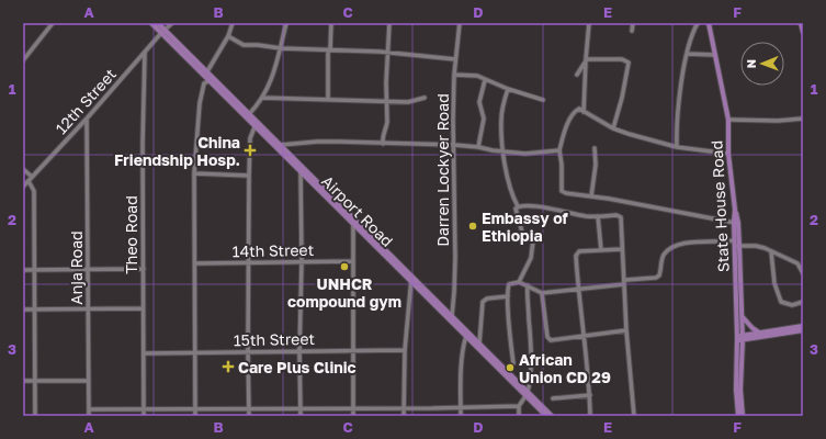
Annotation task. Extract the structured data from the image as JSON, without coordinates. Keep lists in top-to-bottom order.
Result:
{
  "streets": {
    "main road": ["State House Road", "Airport Road"],
    "street": [
      "12th Street",
      "Darren Lockyer Road",
      "Theo Road",
      "14th Street",
      "Anja Road",
      "15th Street"
    ]
  },
  "crossings": [
    ["12th Street", "Airport Road"],
    ["12th Street", "Theo Road"],
    ["12th Street", "Anja Road"],
    ["Darren Lockyer Road", "Airport Road"],
    ["Theo Road", "15th Street"]
  ],
  "places": {
    "health": ["China Friendship Hosp.", "Care Plus Clinic"],
    "other": ["Embassy of Ethiopia", "UNHCR compound gym", "African Union CD 29"]
  },
  "north": "left",
  "grid": {
    "columns": [
      "A",
      "B",
      "C",
      "D",
      "E",
      "F"
    ],
    "rows": ["1", "2", "3"]
  }
}
